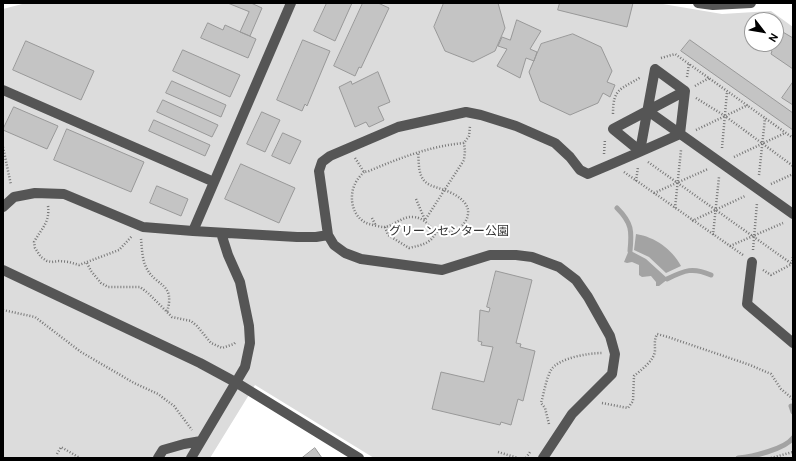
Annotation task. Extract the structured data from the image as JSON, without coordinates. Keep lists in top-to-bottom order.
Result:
{
  "parks": ["グリーンセンター公園"],
  "north": "bottom right"
}
